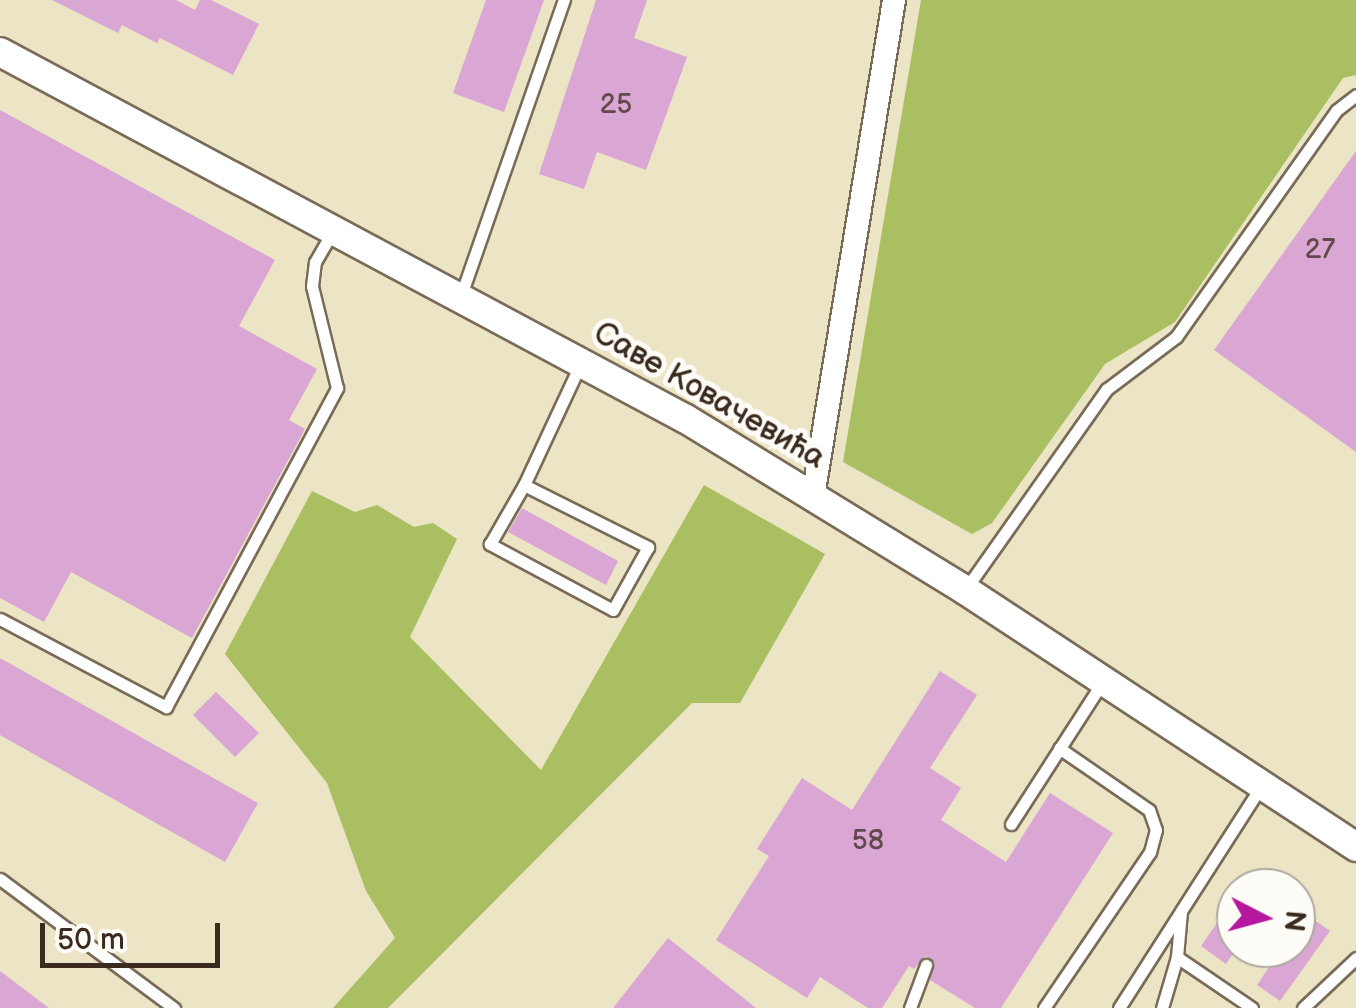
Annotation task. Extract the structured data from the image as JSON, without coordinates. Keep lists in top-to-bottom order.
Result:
{
  "streets": {
    "street": ["Саве Ковачевића"]
  },
  "house_numbers": ["25", "27", "58"],
  "scale_bar": "50 m",
  "north": "right"
}
